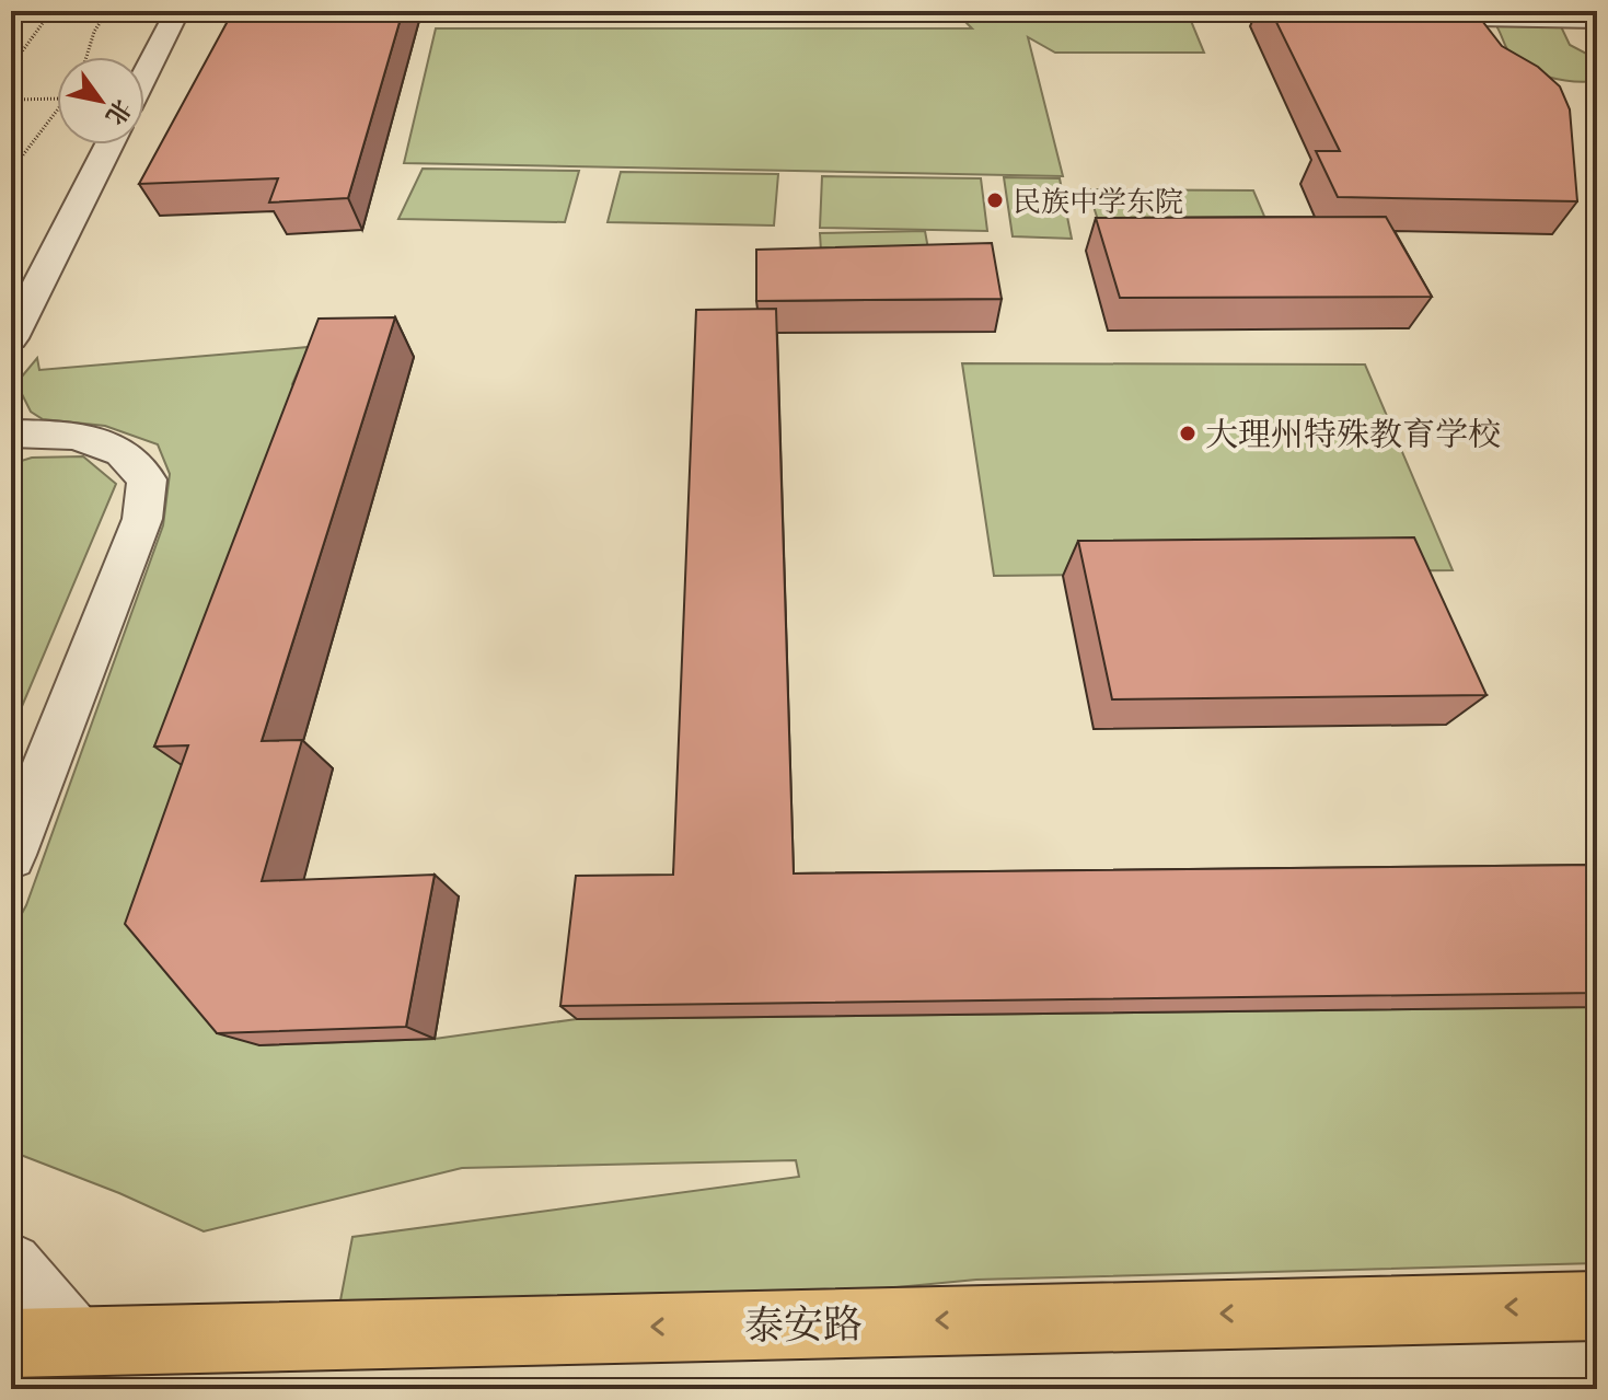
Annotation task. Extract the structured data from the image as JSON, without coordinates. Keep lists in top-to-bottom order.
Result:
{
  "streets": {
    "main road": ["泰安路"]
  },
  "one_way": ["泰安路"],
  "places": ["民族中学东院", "大理州特殊教育学校"],
  "north": "bottom right"
}
